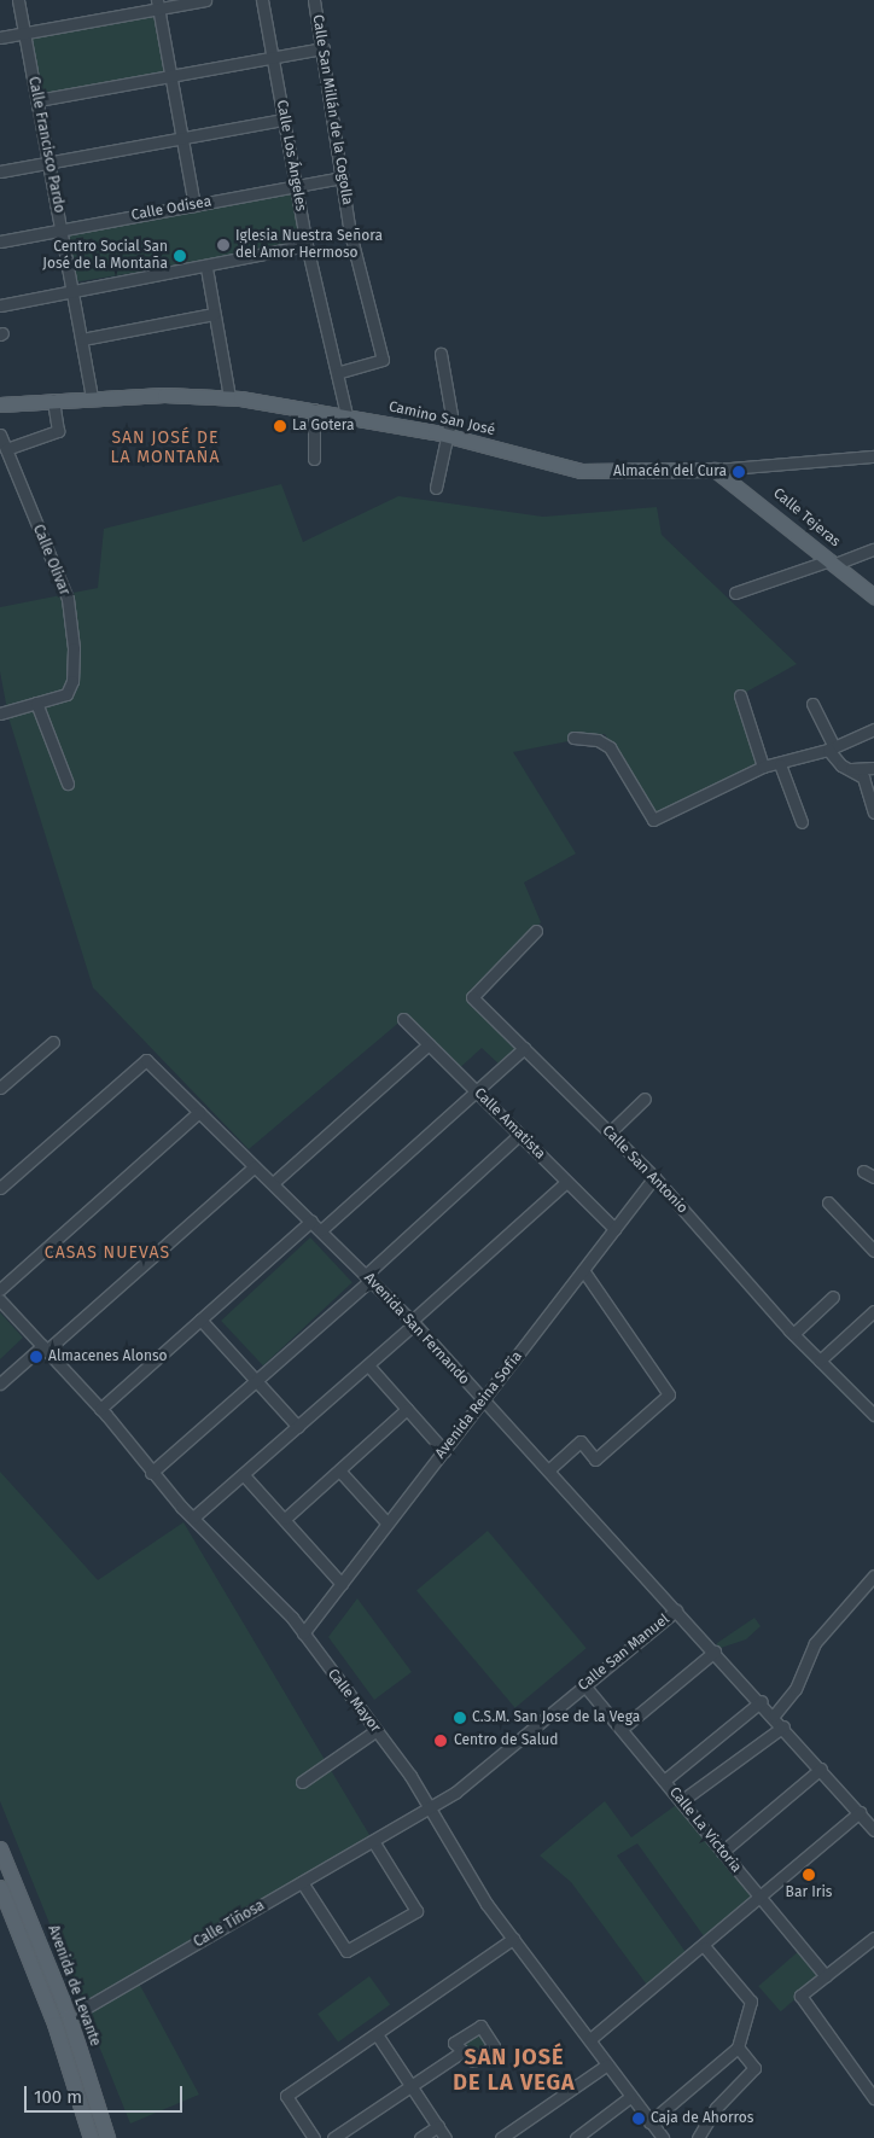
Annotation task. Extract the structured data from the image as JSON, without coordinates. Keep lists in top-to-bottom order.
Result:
{
  "streets": {
    "main road": ["Camino San José", "Calle Tejeras", "Avenida de Levante"],
    "street": [
      "Calle San Millán de la Cogolla",
      "Calle Francisco Pardo",
      "Calle Los Ángeles",
      "Calle Odisea",
      "Calle Olivar",
      "Calle Amatista",
      "Calle San Antonio",
      "Avenida San Fernando",
      "Avenida Reina Sofía",
      "Calle San Manuel",
      "Calle Mayor",
      "Calle La Victoria",
      "Calle Tiñosa"
    ]
  },
  "crossings": [
    ["Calle San Millán de la Cogolla", "Calle Los Ángeles"],
    ["Calle San Millán de la Cogolla", "Calle Odisea"],
    ["Calle Francisco Pardo", "Calle Odisea"],
    ["Calle Francisco Pardo", "Camino San José"],
    ["Calle Los Ángeles", "Calle Odisea"],
    ["Calle Los Ángeles", "Camino San José"],
    ["Camino San José", "Calle Tejeras"],
    ["Calle Amatista", "Avenida Reina Sofía"],
    ["Calle San Antonio", "Avenida Reina Sofía"],
    ["Avenida San Fernando", "Avenida Reina Sofía"],
    ["Avenida San Fernando", "Calle San Manuel"],
    ["Avenida Reina Sofía", "Calle Mayor"],
    ["Calle San Manuel", "Calle Mayor"],
    ["Calle San Manuel", "Calle La Victoria"],
    ["Calle San Manuel", "Calle Tiñosa"]
  ],
  "districts": ["SAN JOSÉ DE LA MONTAÑA", "CASAS NUEVAS", "SAN JOSÉ DE LA VEGA"],
  "places": [
    "Iglesia Nuestra Señora del Amor Hermoso",
    "Centro Social San José de la Montaña",
    "La Gotera",
    "Almacén del Cura",
    "Almacenes Alonso",
    "C.S.M. San Jose de la Vega",
    "Centro de Salud",
    "Bar Iris",
    "Caja de Ahorros"
  ],
  "scale_bar": "100 m"
}
